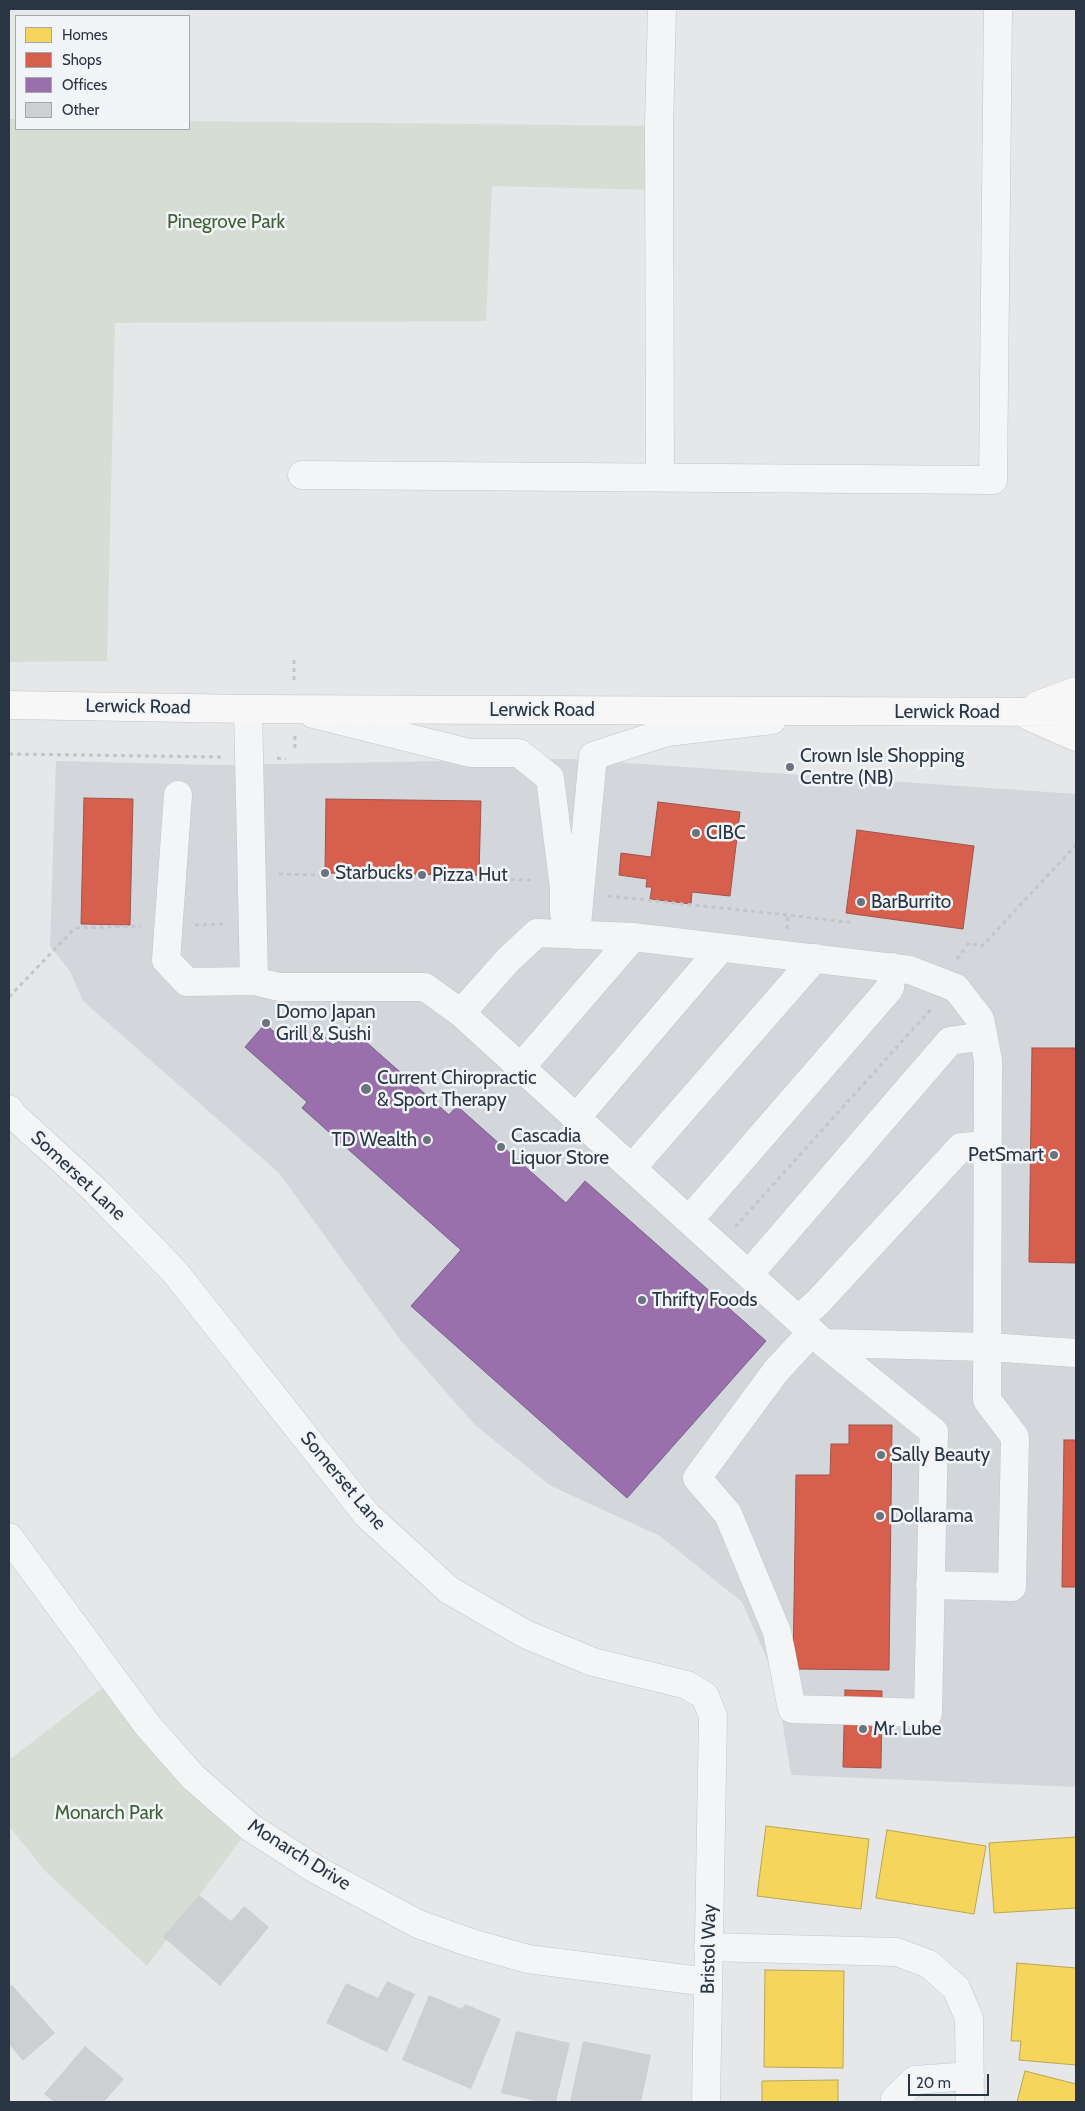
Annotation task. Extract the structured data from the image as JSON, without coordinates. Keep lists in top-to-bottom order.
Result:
{
  "streets": {
    "main road": ["Lerwick Road"],
    "street": ["Somerset Lane", "Monarch Drive", "Bristol Way"]
  },
  "crossings": [
    ["Somerset Lane", "Bristol Way"],
    ["Monarch Drive", "Bristol Way"]
  ],
  "parks": ["Pinegrove Park", "Monarch Park"],
  "places": [
    "Crown Isle Shopping Centre (NB)",
    "CIBC",
    "Starbucks",
    "Pizza Hut",
    "BarBurrito",
    "Domo Japan Grill & Sushi",
    "Current Chiropractic & Sport Therapy",
    "TD Wealth",
    "Cascadia Liquor Store",
    "PetSmart",
    "Thrifty Foods",
    "Sally Beauty",
    "Dollarama",
    "Mr. Lube"
  ],
  "legend": [
    "Homes",
    "Shops",
    "Offices",
    "Other"
  ],
  "scale_bar": "20 m"
}
